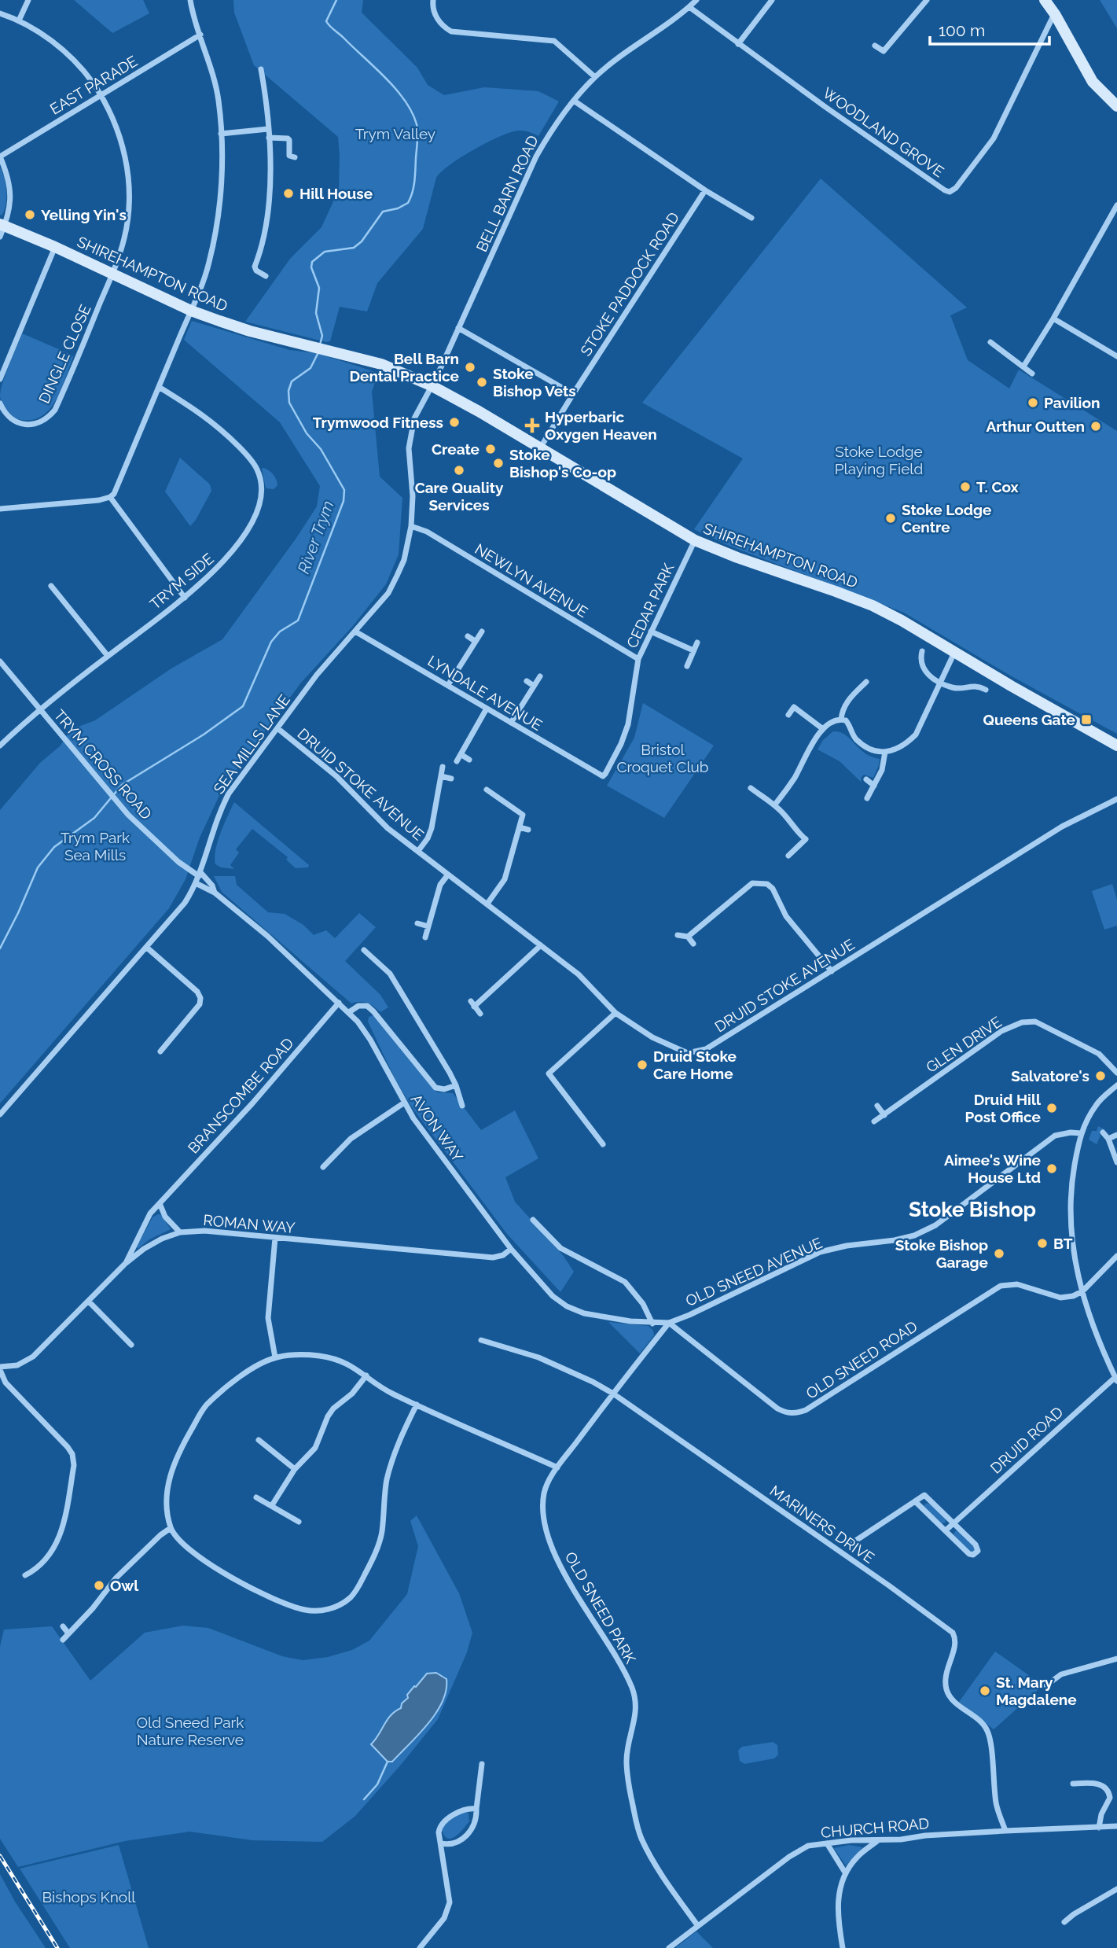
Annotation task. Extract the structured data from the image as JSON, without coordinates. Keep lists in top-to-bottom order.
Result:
{
  "streets": {
    "main road": ["SHIREHAMPTON ROAD"],
    "street": [
      "EAST PARADE",
      "WOODLAND GROVE",
      "BELL BARN ROAD",
      "STOKE PADDOCK ROAD",
      "DINGLE CLOSE",
      "NEWLYN AVENUE",
      "TRYM SIDE",
      "CEDAR PARK",
      "LYNDALE AVENUE",
      "SEA MILLS LANE",
      "TRYM CROSS ROAD",
      "DRUID STOKE AVENUE",
      "GLEN DRIVE",
      "BRANSCOMBE ROAD",
      "AVON WAY",
      "ROMAN WAY",
      "OLD SNEED AVENUE",
      "OLD SNEED ROAD",
      "DRUID ROAD",
      "MARINERS DRIVE",
      "OLD SNEED PARK",
      "CHURCH ROAD"
    ]
  },
  "crossings": [
    ["EAST PARADE", "SHIREHAMPTON ROAD"],
    ["EAST PARADE", "DINGLE CLOSE"],
    ["WOODLAND GROVE", "BELL BARN ROAD"],
    ["BELL BARN ROAD", "SHIREHAMPTON ROAD"],
    ["BELL BARN ROAD", "SEA MILLS LANE"],
    ["SHIREHAMPTON ROAD", "STOKE PADDOCK ROAD"],
    ["SHIREHAMPTON ROAD", "DINGLE CLOSE"],
    ["SHIREHAMPTON ROAD", "CEDAR PARK"],
    ["SHIREHAMPTON ROAD", "SEA MILLS LANE"],
    ["NEWLYN AVENUE", "CEDAR PARK"],
    ["NEWLYN AVENUE", "SEA MILLS LANE"],
    ["TRYM SIDE", "TRYM CROSS ROAD"],
    ["CEDAR PARK", "LYNDALE AVENUE"],
    ["LYNDALE AVENUE", "SEA MILLS LANE"],
    ["SEA MILLS LANE", "TRYM CROSS ROAD"],
    ["SEA MILLS LANE", "DRUID STOKE AVENUE"],
    ["SEA MILLS LANE", "AVON WAY"],
    ["TRYM CROSS ROAD", "AVON WAY"],
    ["BRANSCOMBE ROAD", "AVON WAY"],
    ["BRANSCOMBE ROAD", "ROMAN WAY"],
    ["AVON WAY", "ROMAN WAY"],
    ["AVON WAY", "OLD SNEED AVENUE"],
    ["AVON WAY", "OLD SNEED ROAD"],
    ["AVON WAY", "OLD SNEED PARK"],
    ["OLD SNEED AVENUE", "OLD SNEED ROAD"],
    ["OLD SNEED AVENUE", "OLD SNEED PARK"],
    ["OLD SNEED ROAD", "OLD SNEED PARK"],
    ["MARINERS DRIVE", "OLD SNEED PARK"],
    ["MARINERS DRIVE", "CHURCH ROAD"],
    ["OLD SNEED PARK", "CHURCH ROAD"]
  ],
  "districts": ["Stoke Bishop"],
  "water": ["River Trym"],
  "parks": [
    "Trym Valley",
    "Stoke Lodge Playing Field",
    "Bristol Croquet Club",
    "Trym Park Sea Mills",
    "Old Sneed Park Nature Reserve",
    "Bishops Knoll"
  ],
  "places": {
    "other": [
      "Hill House",
      "Yelling Yin's",
      "Bell Barn Dental Practice",
      "Stoke Bishop Vets",
      "Pavilion",
      "Trymwood Fitness",
      "Arthur Outten",
      "Create",
      "Stoke Bishop's Co-op",
      "Care Quality Services",
      "T. Cox",
      "Stoke Lodge Centre",
      "Druid Stoke Care Home",
      "Salvatore's",
      "Druid Hill Post Office",
      "Aimee's Wine House Ltd",
      "BT",
      "Stoke Bishop Garage",
      "Owl",
      "St. Mary Magdalene"
    ],
    "health": ["Hyperbaric Oxygen Heaven"],
    "transit": ["Queens Gate"]
  },
  "scale_bar": "100 m"
}
